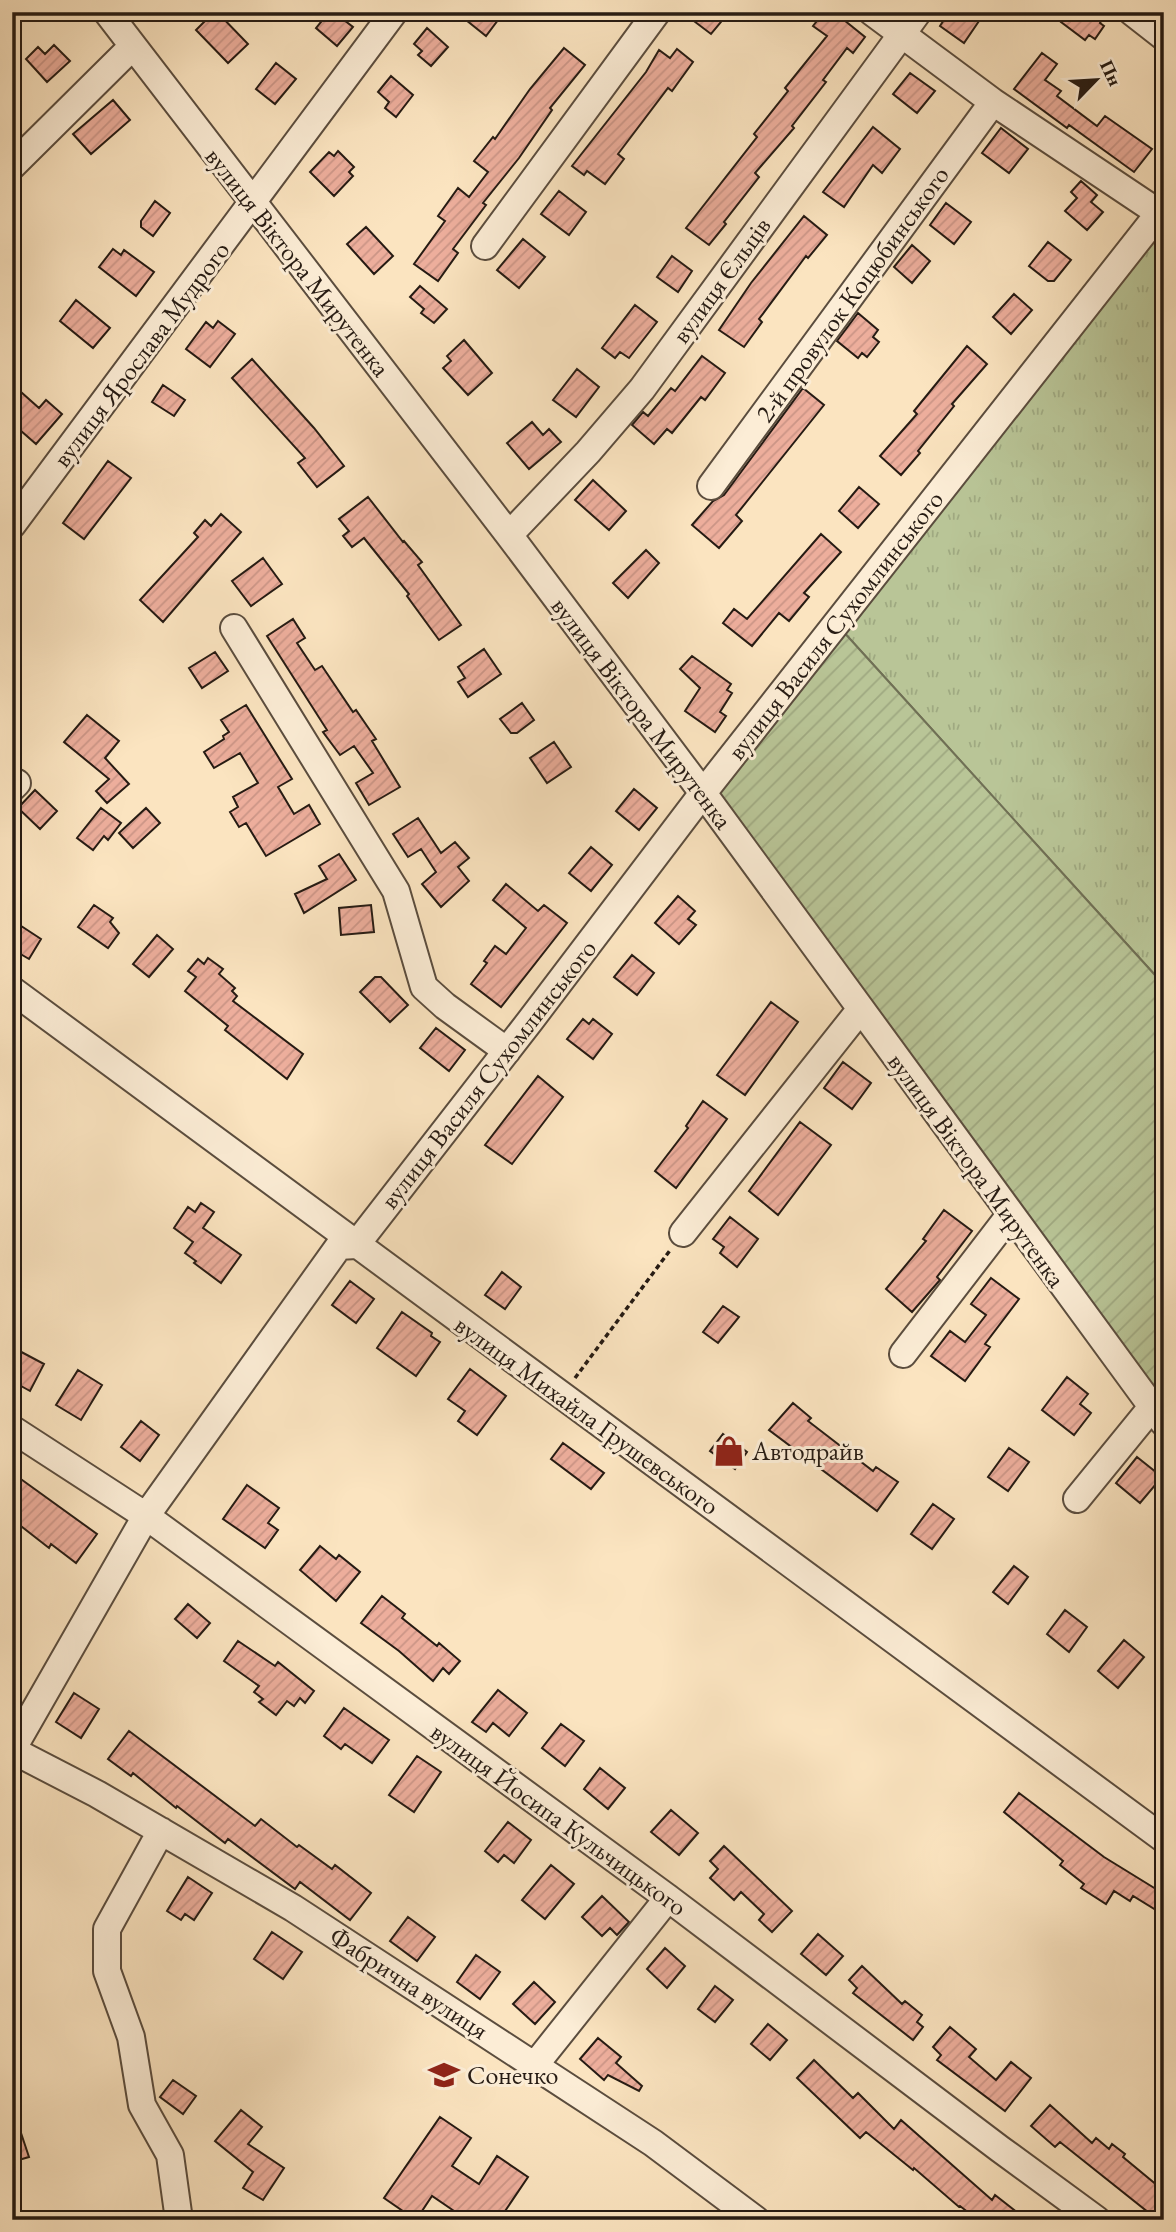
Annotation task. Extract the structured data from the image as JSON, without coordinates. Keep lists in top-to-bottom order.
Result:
{
  "streets": {
    "street": [
      "вулиця Віктора Мирутенка",
      "вулиця Єльців",
      "2-й провулок Коцюбинського",
      "вулиця Ярослава Мудрого",
      "вулиця Василя Сухомлинського",
      "вулиця Михайла Грушевського",
      "вулиця Йосипа Кульчицького",
      "Фабрична вулиця"
    ]
  },
  "crossings": [
    ["вулиця Віктора Мирутенка", "вулиця Єльців"],
    ["вулиця Віктора Мирутенка", "вулиця Ярослава Мудрого"],
    ["вулиця Віктора Мирутенка", "вулиця Василя Сухомлинського"],
    ["вулиця Василя Сухомлинського", "вулиця Михайла Грушевського"]
  ],
  "places": {
    "shop": ["Автодрайв"],
    "school or university": ["Сонечко"]
  },
  "north": "top right"
}
